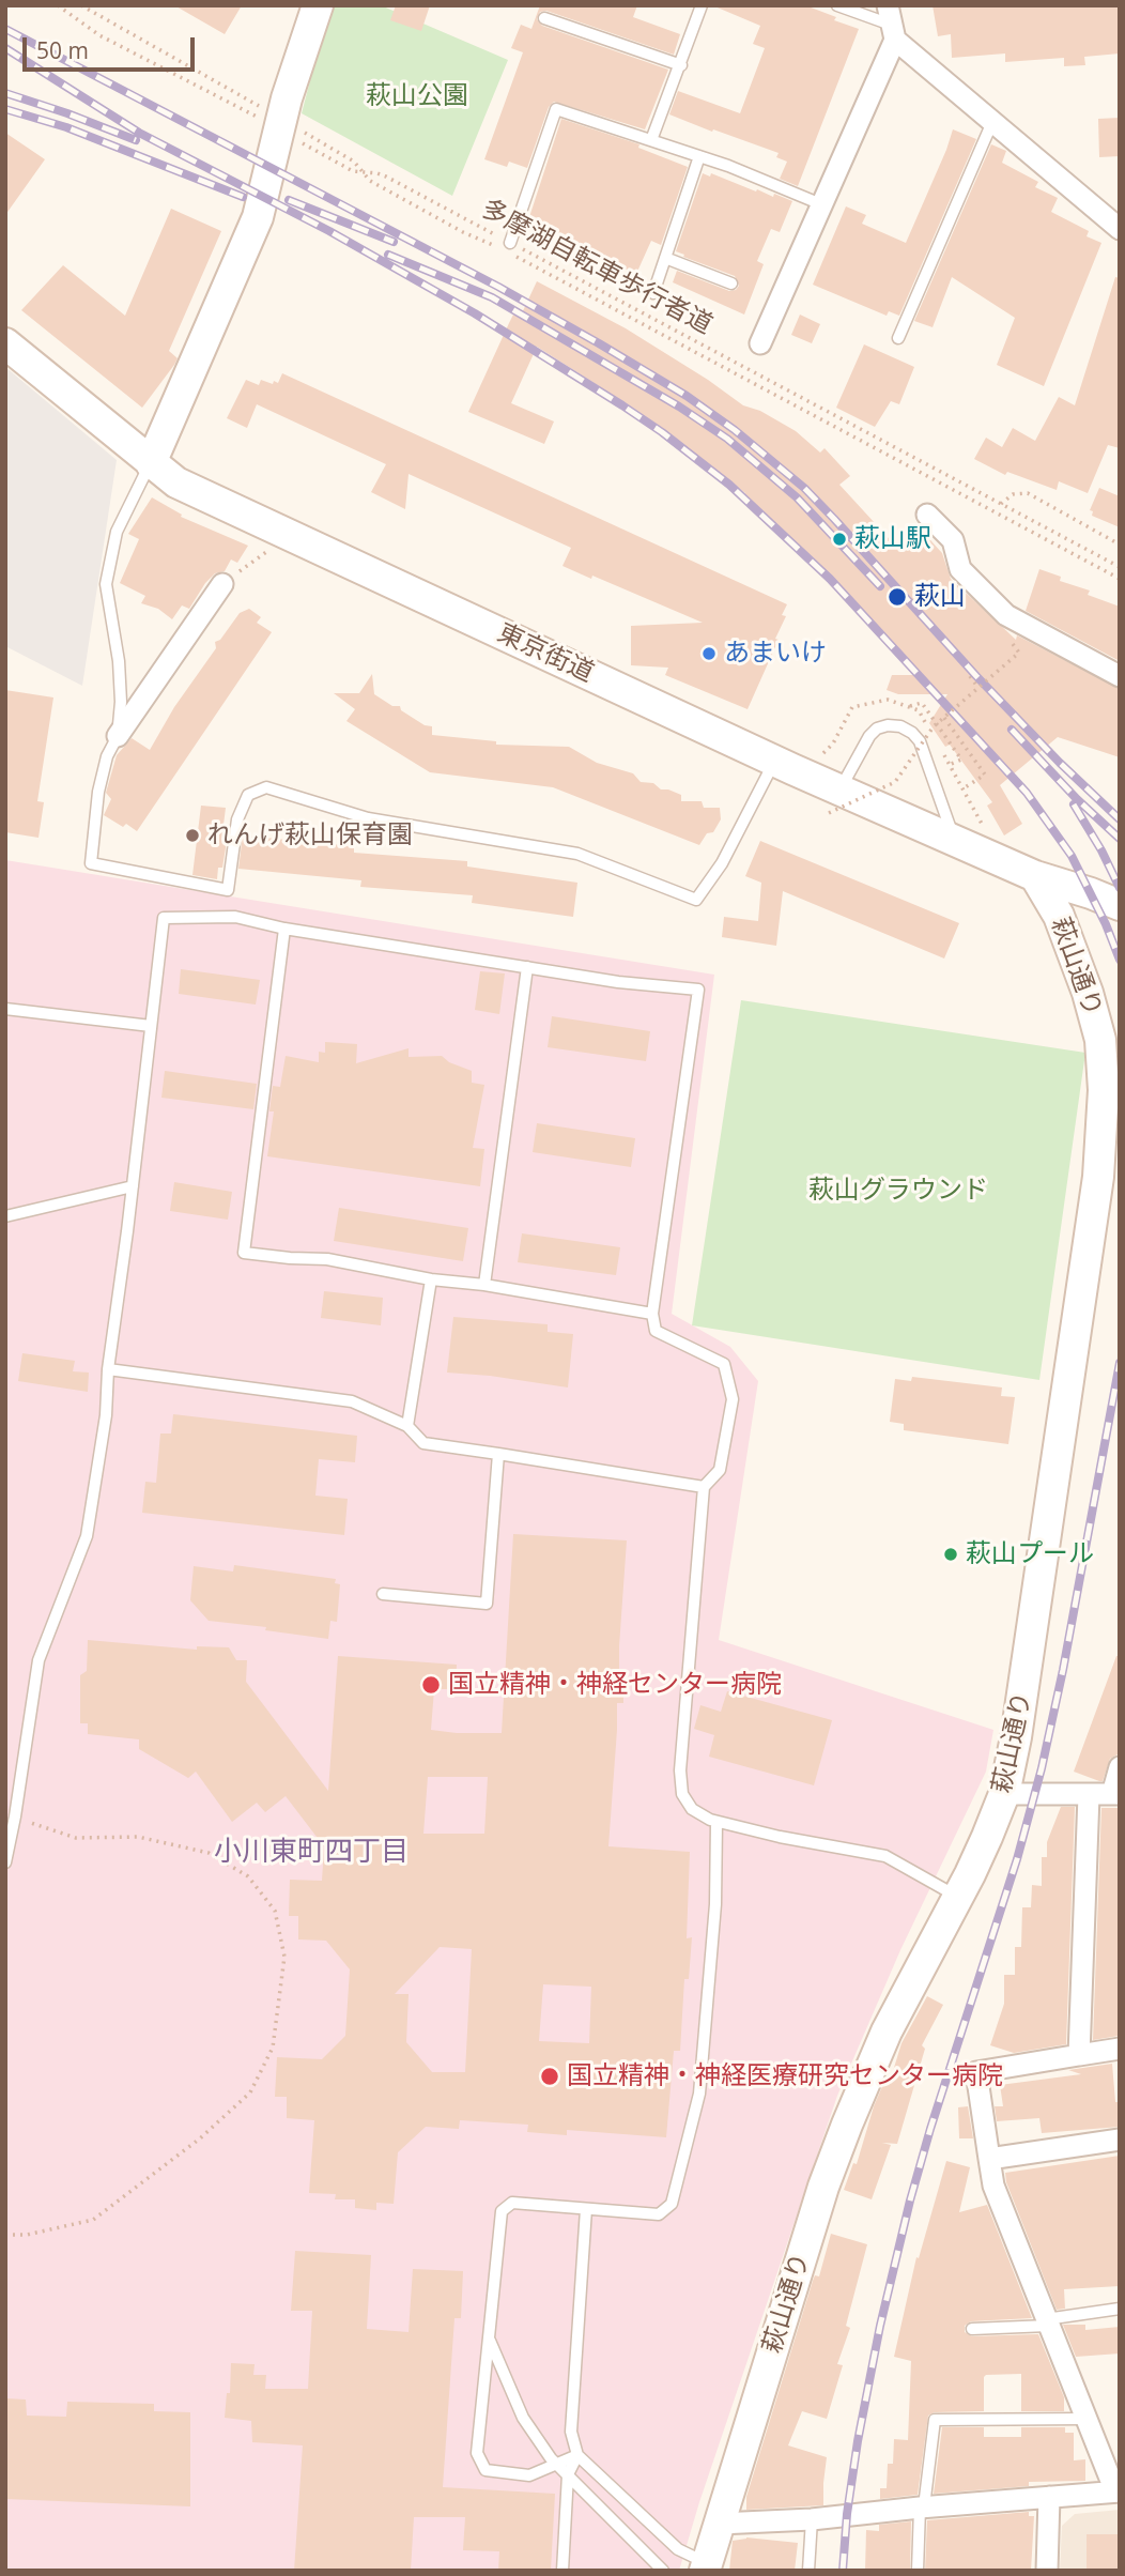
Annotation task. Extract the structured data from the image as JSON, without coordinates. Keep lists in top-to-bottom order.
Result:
{
  "streets": {
    "street": ["東京街道", "萩山通り"],
    "path": ["多摩湖自転車歩行者道"]
  },
  "crossings": [
    ["東京街道", "萩山通り"]
  ],
  "districts": ["小川東町四丁目"],
  "parks": ["萩山公園", "萩山グラウンド"],
  "places": [
    "萩山駅",
    "萩山",
    "あまいけ",
    "れんげ萩山保育園",
    "萩山プール",
    "国立精神・神経センター病院",
    "国立精神・神経医療研究センター病院"
  ],
  "scale_bar": "50 m"
}
